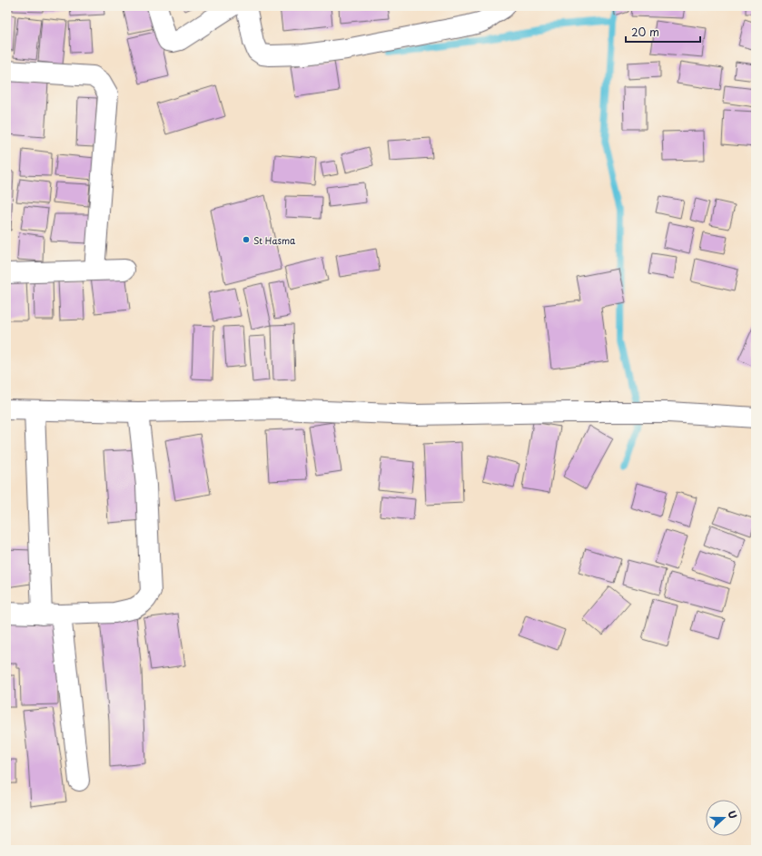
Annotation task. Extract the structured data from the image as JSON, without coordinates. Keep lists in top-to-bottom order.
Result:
{
  "places": ["St Hasma"],
  "scale_bar": "20 m",
  "north": "right"
}
